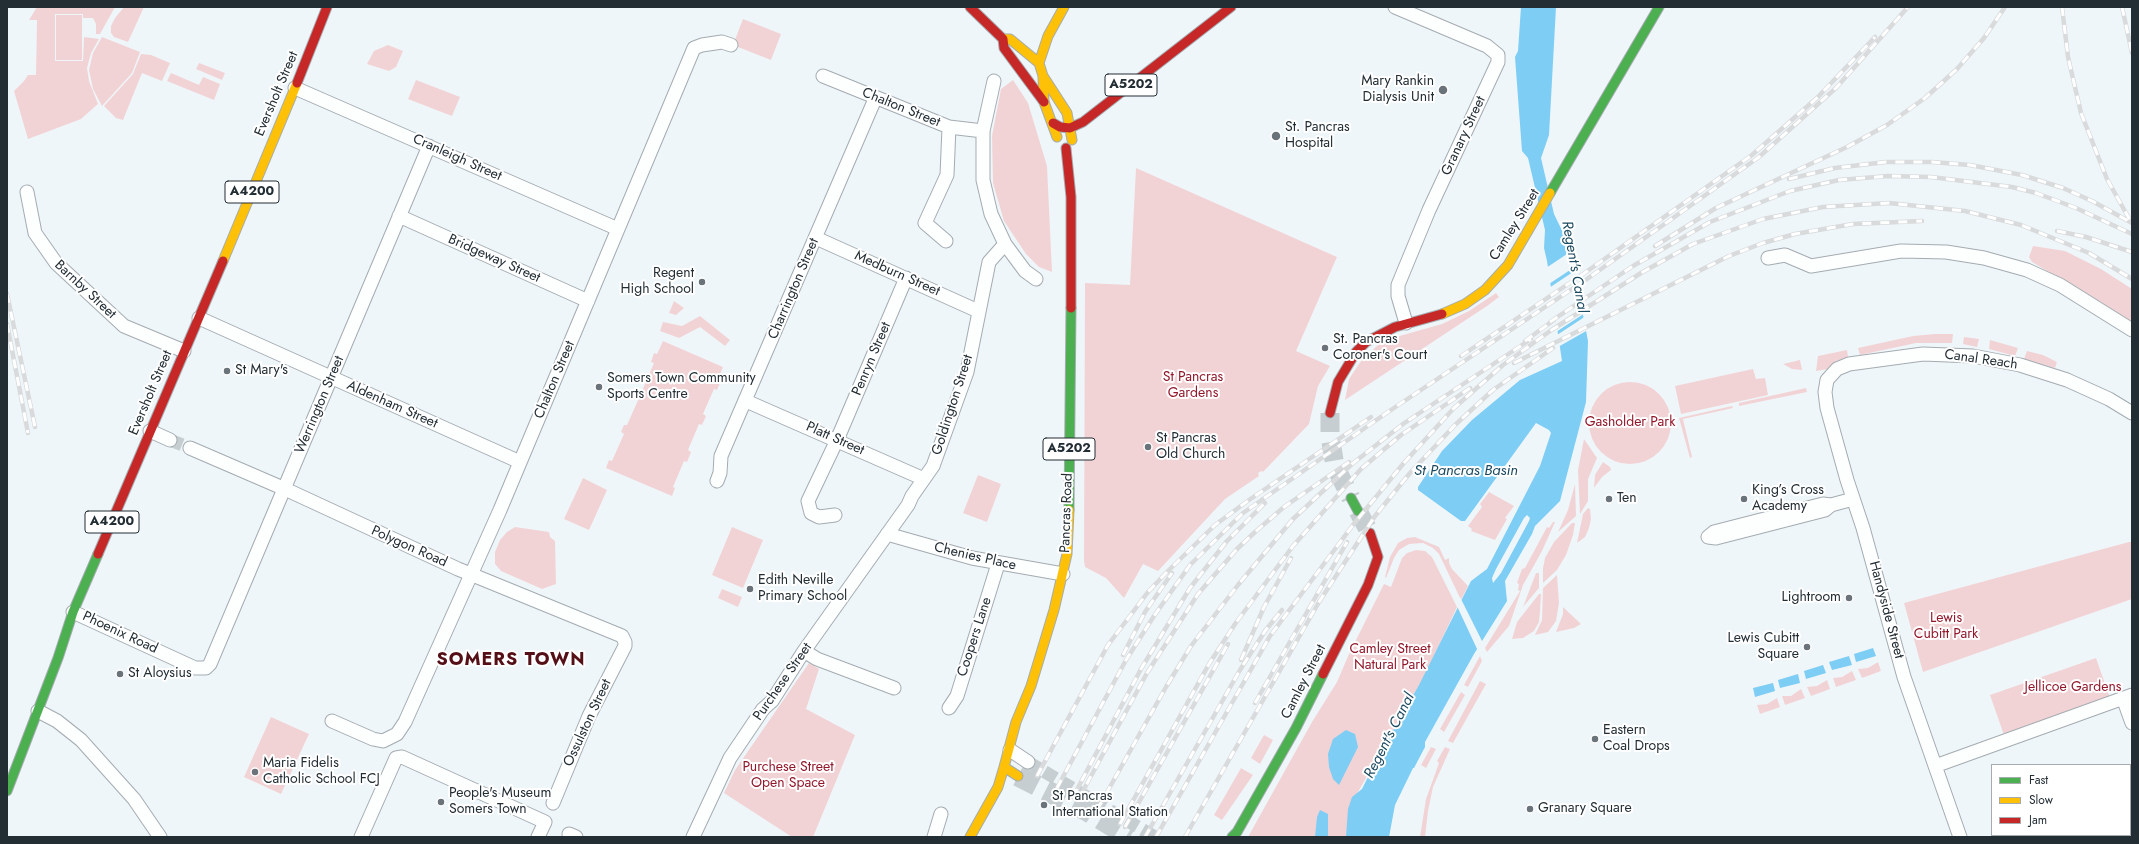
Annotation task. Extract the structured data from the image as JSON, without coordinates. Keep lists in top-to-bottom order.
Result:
{
  "streets": {
    "main road": [
      "A5202",
      "Eversholt Street",
      "A4200",
      "Camley Street",
      "Pancras Road"
    ],
    "street": [
      "Chalton Street",
      "Granary Street",
      "Cranleigh Street",
      "Bridgeway Street",
      "Medburn Street",
      "Charrington Street",
      "Barnby Street",
      "Penryn Street",
      "Canal Reach",
      "Werrington Street",
      "Aldenham Street",
      "Goldington Street",
      "Platt Street",
      "Polygon Road",
      "Chenies Place",
      "Handyside Street",
      "Phoenix Road",
      "Coopers Lane",
      "Purchese Street",
      "Ossulston Street"
    ]
  },
  "crossings": [
    ["A5202", "Pancras Road"],
    ["Eversholt Street", "Cranleigh Street"],
    ["Eversholt Street", "Barnby Street"],
    ["Eversholt Street", "Aldenham Street"],
    ["Eversholt Street", "Phoenix Road"],
    ["Chalton Street", "Cranleigh Street"],
    ["Chalton Street", "Bridgeway Street"],
    ["Chalton Street", "Charrington Street"],
    ["Chalton Street", "Aldenham Street"],
    ["Chalton Street", "Polygon Road"],
    ["Granary Street", "Camley Street"],
    ["Cranleigh Street", "Werrington Street"],
    ["Bridgeway Street", "Werrington Street"],
    ["Medburn Street", "Charrington Street"],
    ["Medburn Street", "Penryn Street"],
    ["Medburn Street", "Goldington Street"],
    ["Charrington Street", "Platt Street"],
    ["Penryn Street", "Platt Street"],
    ["Canal Reach", "Handyside Street"],
    ["Werrington Street", "Aldenham Street"],
    ["Werrington Street", "Polygon Road"],
    ["Werrington Street", "Phoenix Road"],
    ["Goldington Street", "Platt Street"],
    ["Goldington Street", "Chenies Place"],
    ["Goldington Street", "Purchese Street"],
    ["Pancras Road", "Chenies Place"],
    ["Polygon Road", "Ossulston Street"],
    ["Chenies Place", "Coopers Lane"],
    ["Chenies Place", "Purchese Street"]
  ],
  "districts": ["SOMERS TOWN"],
  "water": ["Regent's Canal", "St Pancras Basin"],
  "parks": [
    "St Pancras Gardens",
    "Gasholder Park",
    "Lewis Cubitt Park",
    "Camley Street Natural Park",
    "Jellicoe Gardens",
    "Purchese Street Open Space"
  ],
  "places": [
    "Mary Rankin Dialysis Unit",
    "St. Pancras Hospital",
    "Regent High School",
    "St. Pancras Coroner's Court",
    "St Mary's",
    "Somers Town Community Sports Centre",
    "St Pancras Old Church",
    "Ten",
    "King’s Cross Academy",
    "Edith Neville Primary School",
    "Lightroom",
    "Lewis Cubitt Square",
    "St Aloysius",
    "Eastern Coal Drops",
    "Maria Fidelis Catholic School FCJ",
    "People's Museum Somers Town",
    "St Pancras International Station",
    "Granary Square"
  ],
  "legend": ["Fast", "Slow", "Jam"]
}
